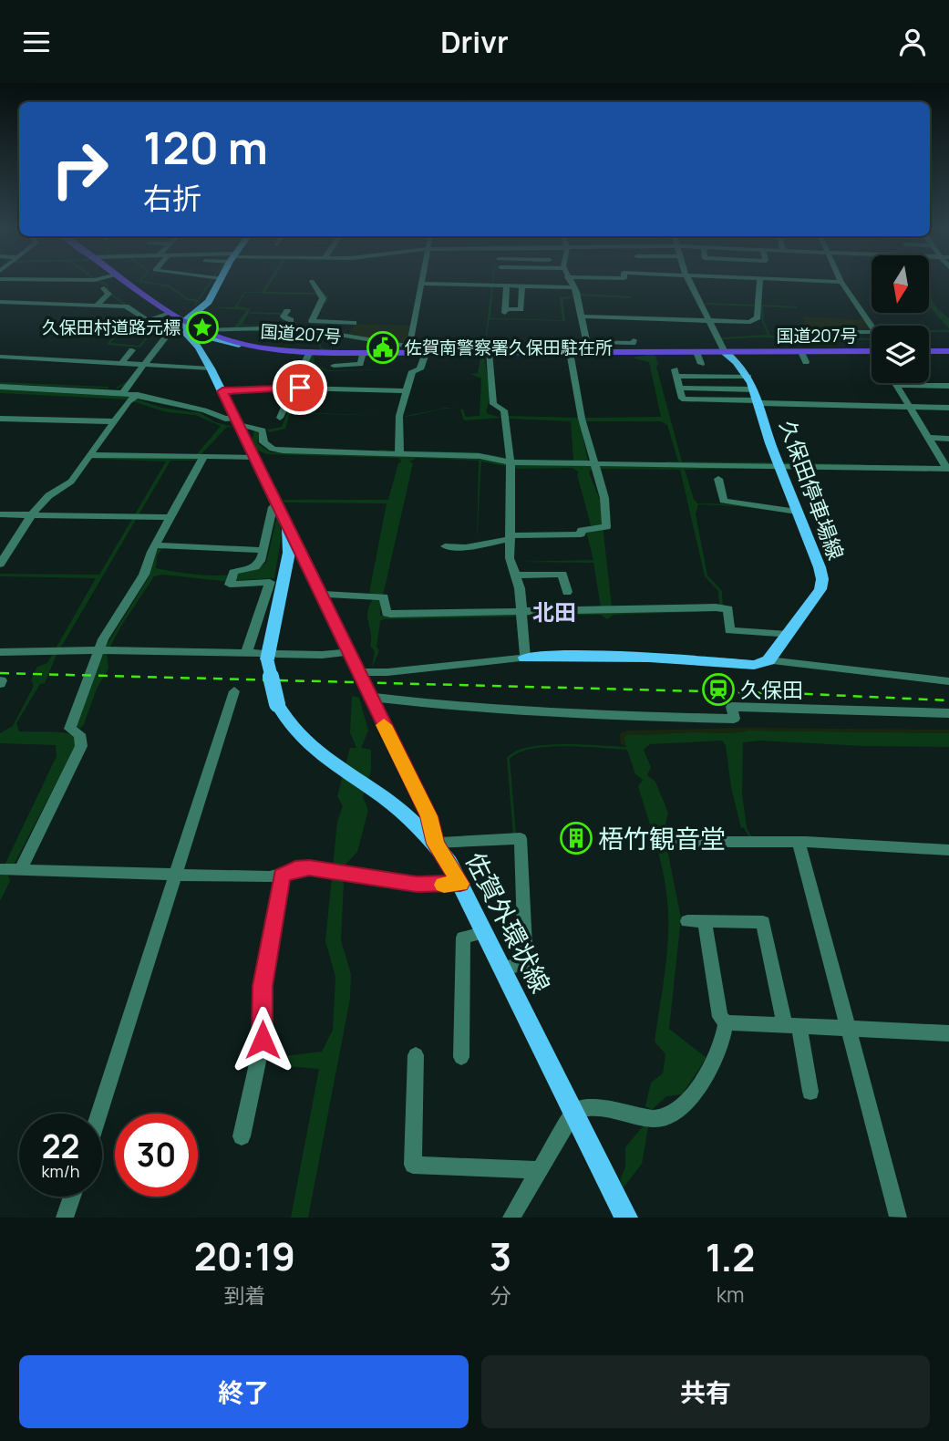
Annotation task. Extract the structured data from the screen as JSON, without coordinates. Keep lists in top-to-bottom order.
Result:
{
  "streets": {
    "highway": ["国道207号"],
    "main road": ["久保田停車場線", "佐賀外環状線"]
  },
  "districts": ["北田"],
  "places": {
    "place": ["久保田村道路元標"],
    "public building": ["佐賀南警察署久保田駐在所"],
    "station": ["久保田"],
    "building": ["梧竹観音堂"]
  },
  "north": "bottom",
  "page": {
    "header": "Drivr",
    "turn": ["120 m", "右折"],
    "speed": "22 km/h",
    "limit": "30",
    "eta": [
      "20:19",
      "到着",
      "3",
      "分",
      "1.2",
      "km"
    ],
    "buttons": ["終了", "共有"]
  }
}
